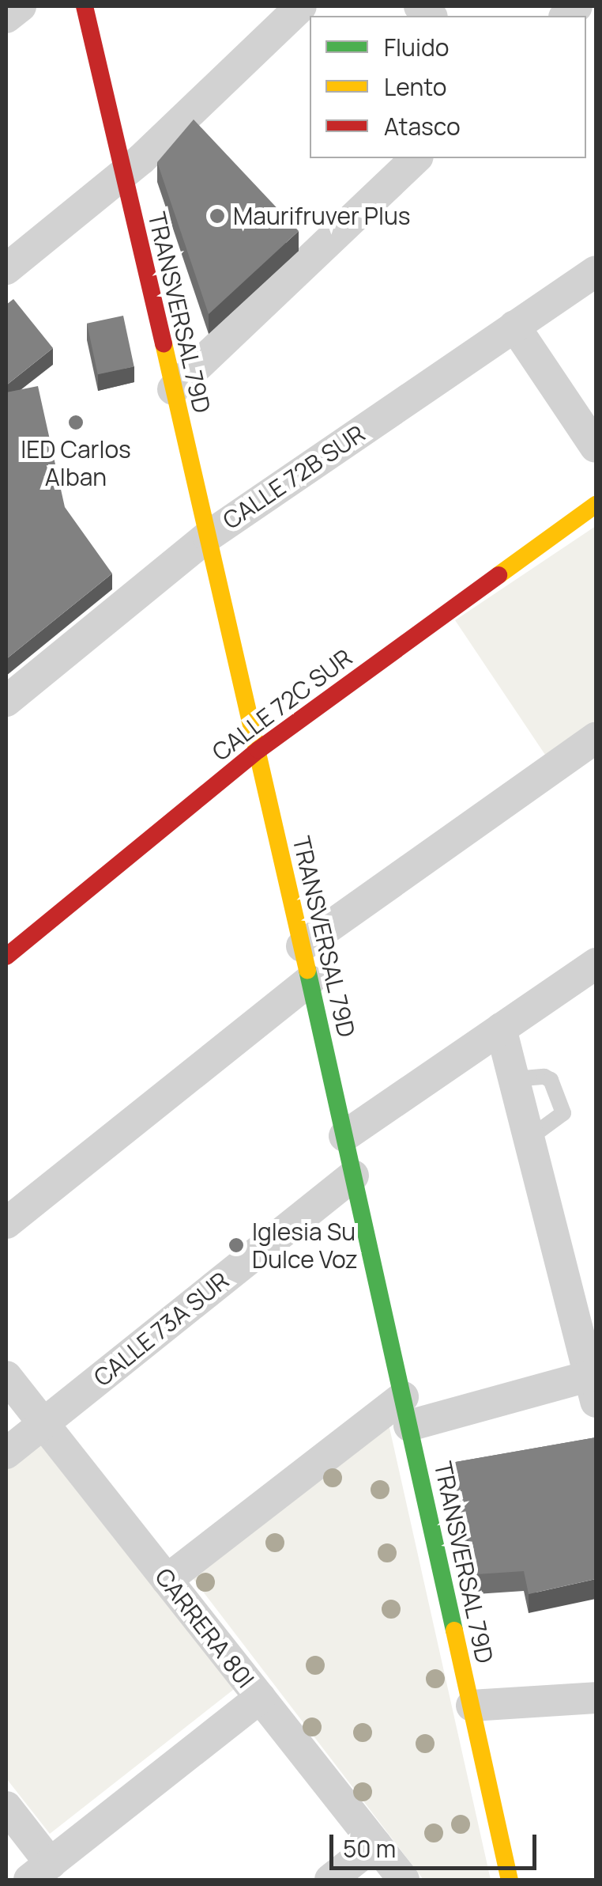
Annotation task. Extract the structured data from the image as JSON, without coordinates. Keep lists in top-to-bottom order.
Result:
{
  "streets": {
    "main road": ["TRANSVERSAL 79D", "CALLE 72C SUR"],
    "street": ["CALLE 72B SUR", "CALLE 73A SUR", "CARRERA 80I"]
  },
  "crossings": [
    ["TRANSVERSAL 79D", "CALLE 72B SUR"],
    ["TRANSVERSAL 79D", "CALLE 72C SUR"],
    ["TRANSVERSAL 79D", "CALLE 73A SUR"],
    ["CALLE 73A SUR", "CARRERA 80I"]
  ],
  "places": ["Maurifruver Plus", "IED Carlos Alban", "Iglesia Su Dulce Voz"],
  "legend": ["Fluido", "Lento", "Atasco"],
  "scale_bar": "50 m"
}
